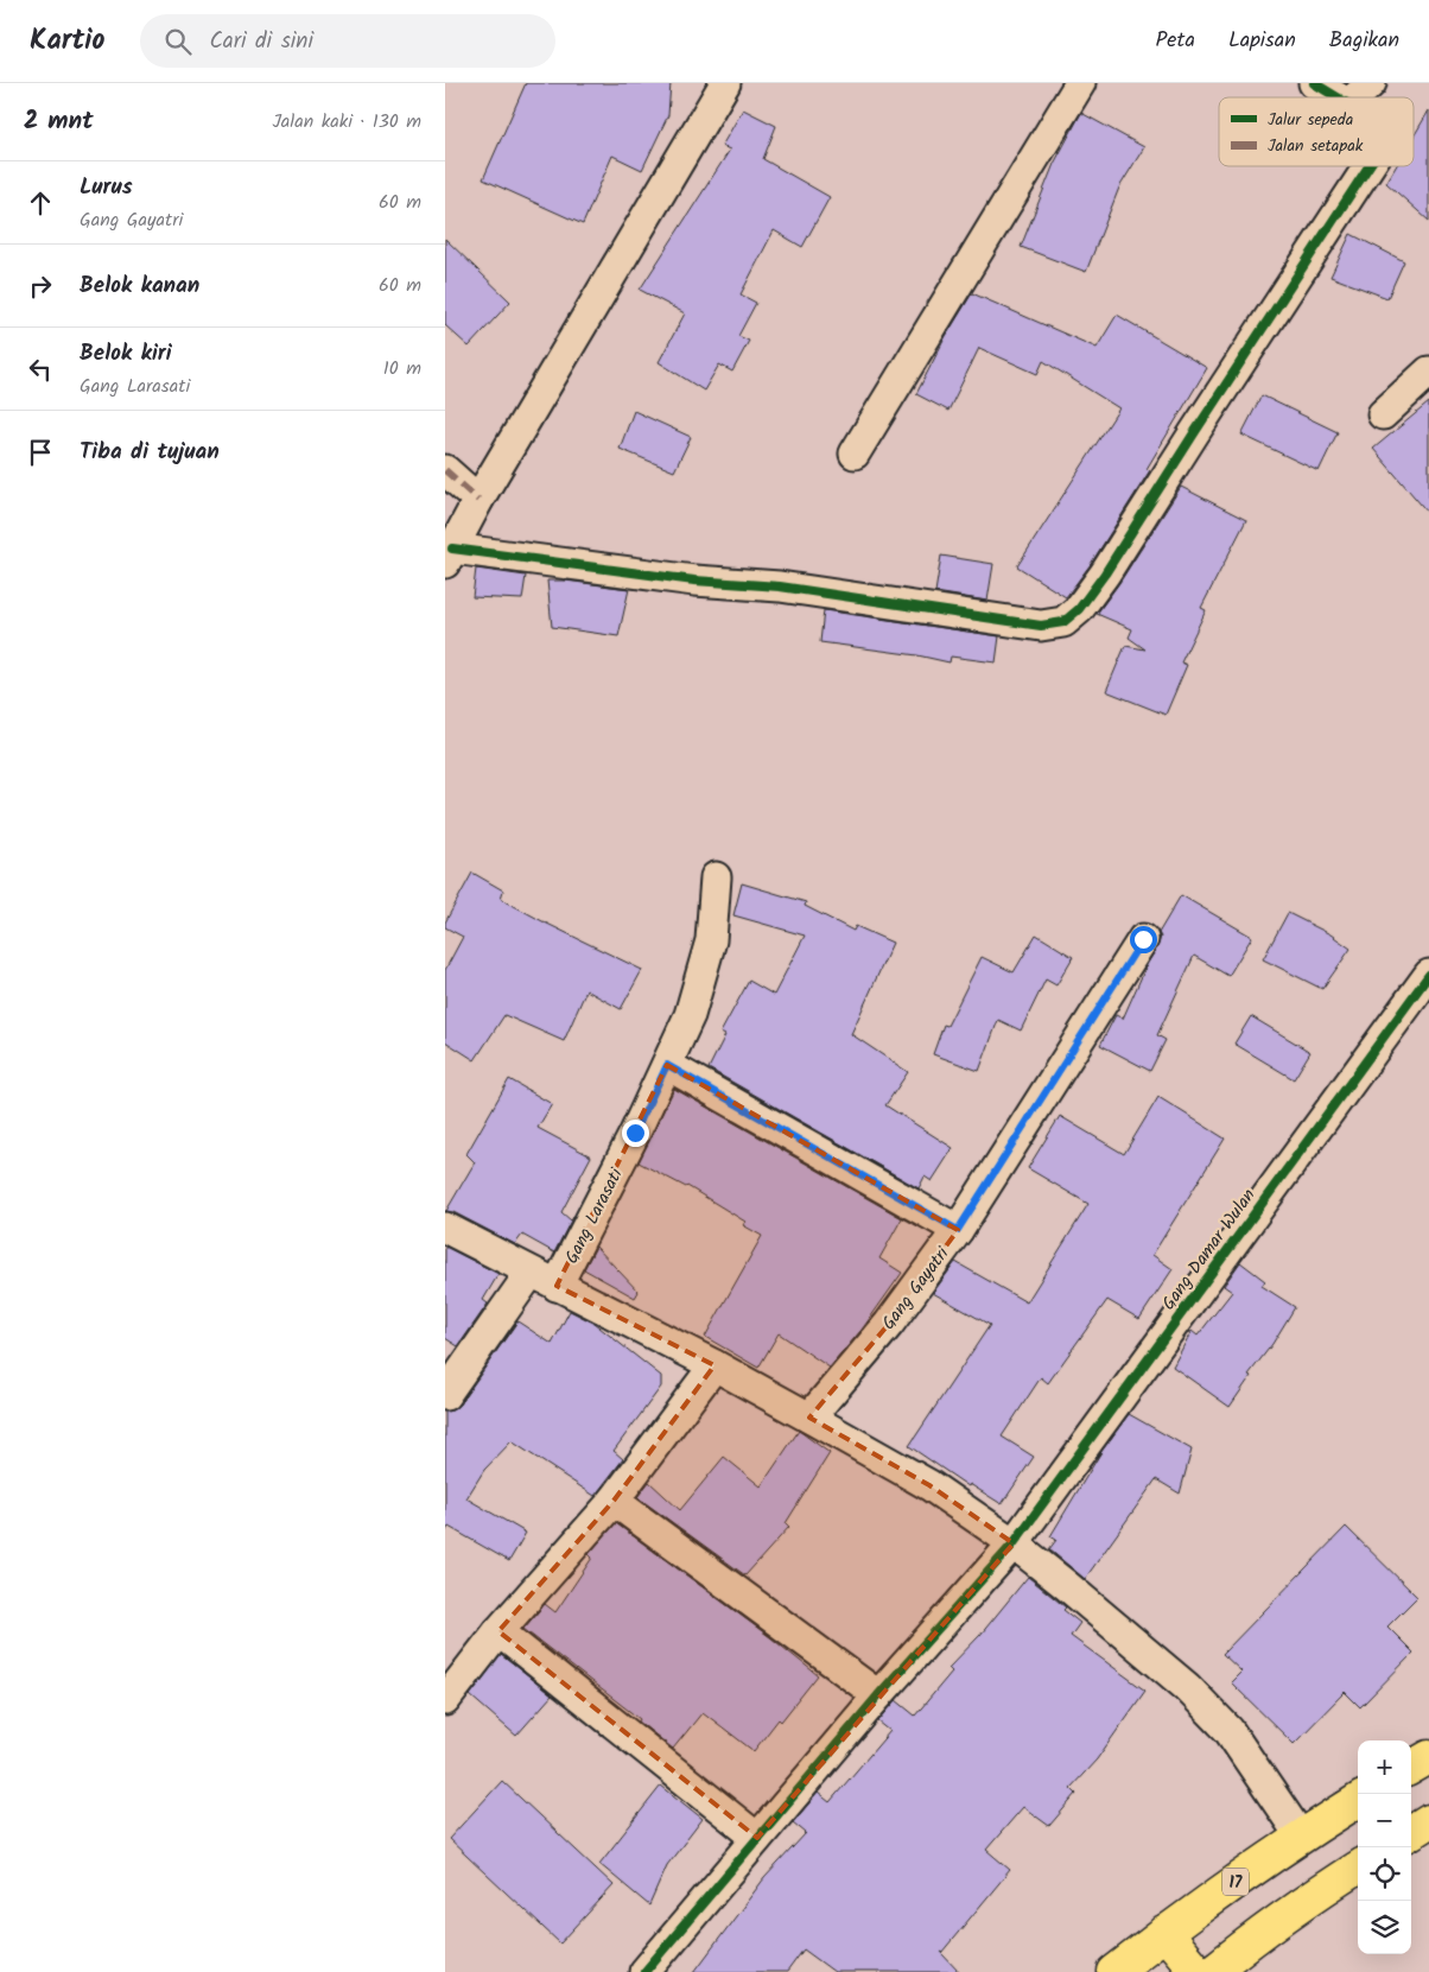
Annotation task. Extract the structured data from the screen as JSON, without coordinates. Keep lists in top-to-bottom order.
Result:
{
  "streets": {
    "highway": ["17"],
    "street": ["Gang Larasati", "Gang Damar Wulan", "Gang Gayatri"]
  },
  "legend": ["Jalur sepeda", "Jalan setapak"],
  "page": {
    "header": "Kartio",
    "search": "Cari di sini",
    "nav": ["Peta", "Lapisan", "Bagikan"],
    "heading": ["2 mnt", "Jalan kaki · 130 m"],
    "list": [
      ["Lurus", "Gang Gayatri", "60 m"],
      ["Belok kanan", "60 m"],
      ["Belok kiri", "Gang Larasati", "10 m"],
      "Tiba di tujuan"
    ],
    "map_buttons": ["+", "−"]
  }
}
